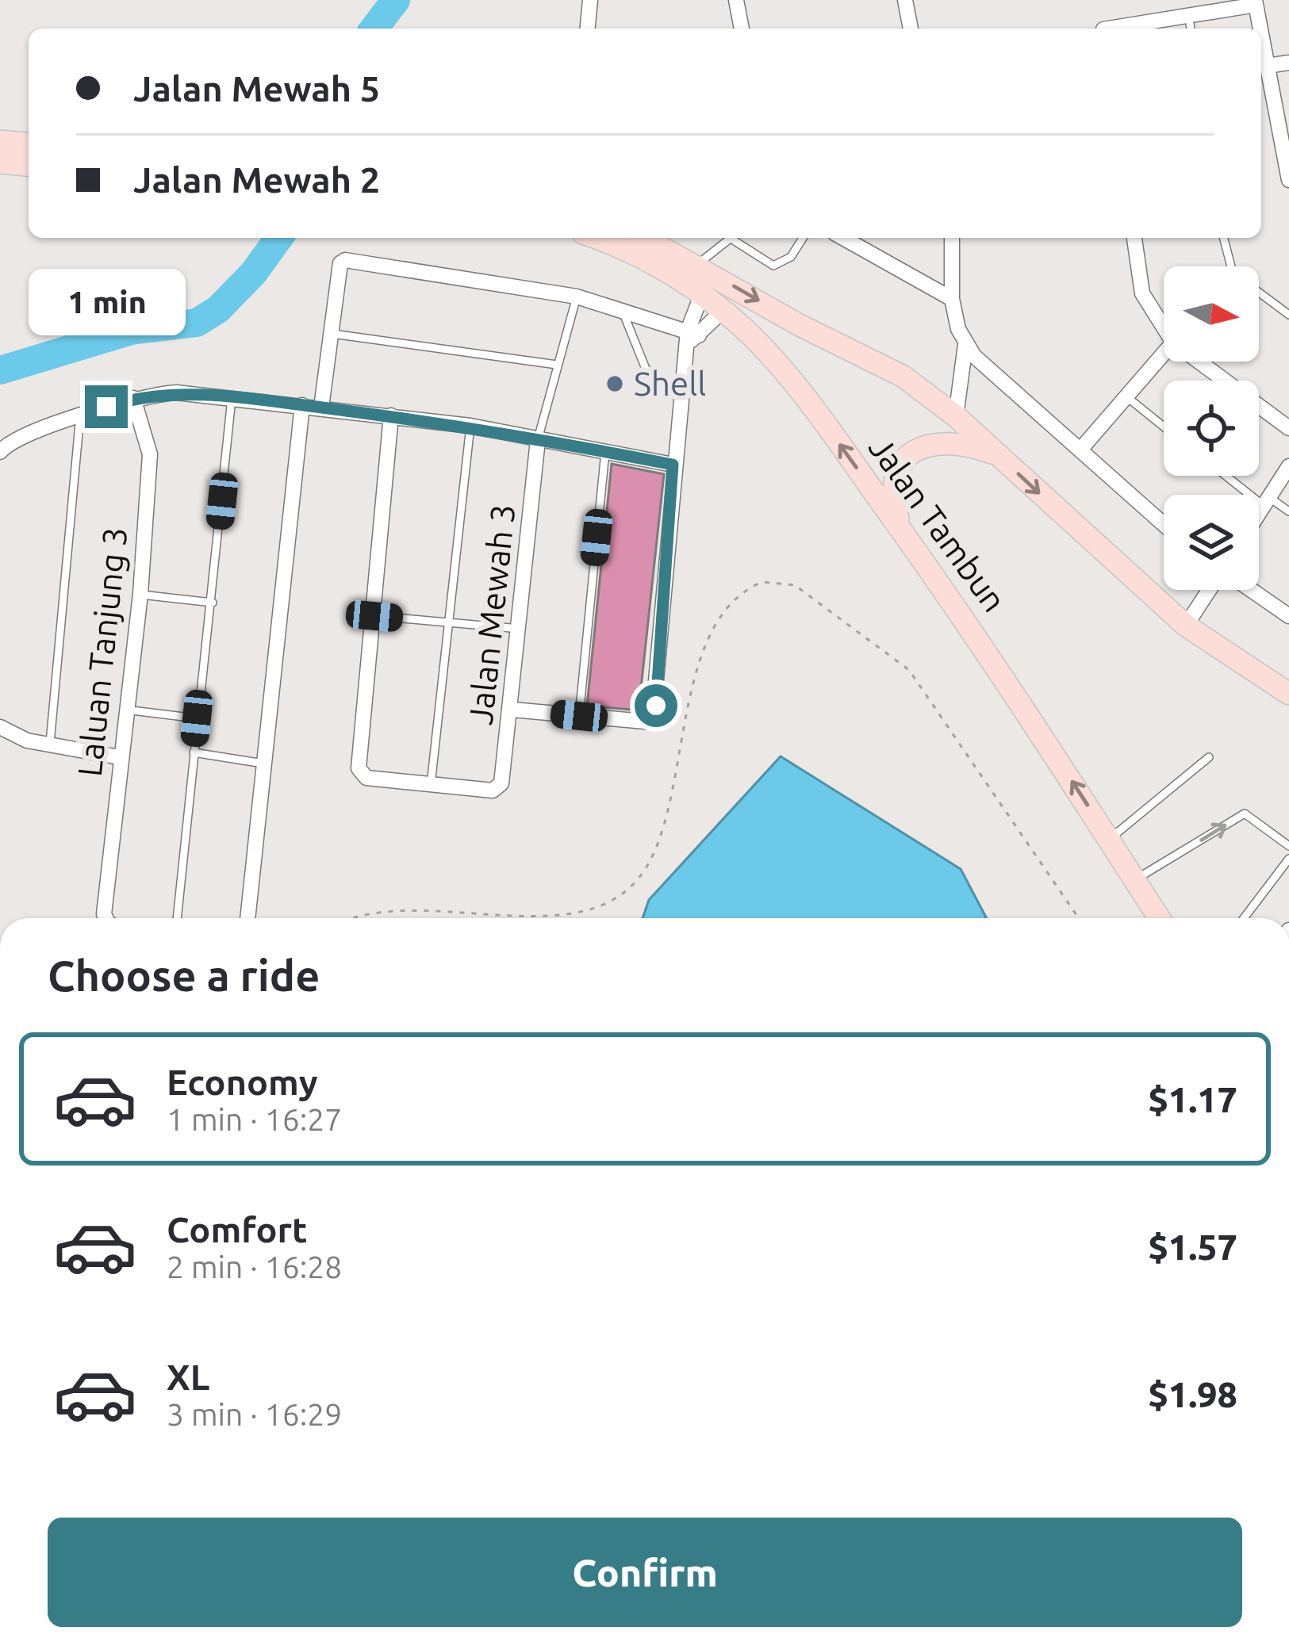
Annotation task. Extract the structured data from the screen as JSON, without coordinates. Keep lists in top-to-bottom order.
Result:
{
  "streets": {
    "main road": ["Jalan Tambun"],
    "street": ["Jalan Mewah 3", "Laluan Tanjung 3"]
  },
  "places": ["Shell"],
  "north": "right",
  "page": {
    "banner": ["Jalan Mewah 5", "Jalan Mewah 2"],
    "bubble": "1 min",
    "heading": "Choose a ride",
    "list": [
      {
        "name": "Economy",
        "note": "1 min · 16:27",
        "value": "$1.17"
      },
      {
        "name": "Comfort",
        "note": "2 min · 16:28",
        "value": "$1.57"
      },
      {
        "name": "XL",
        "note": "3 min · 16:29",
        "value": "$1.98"
      }
    ],
    "buttons": "Confirm"
  }
}
